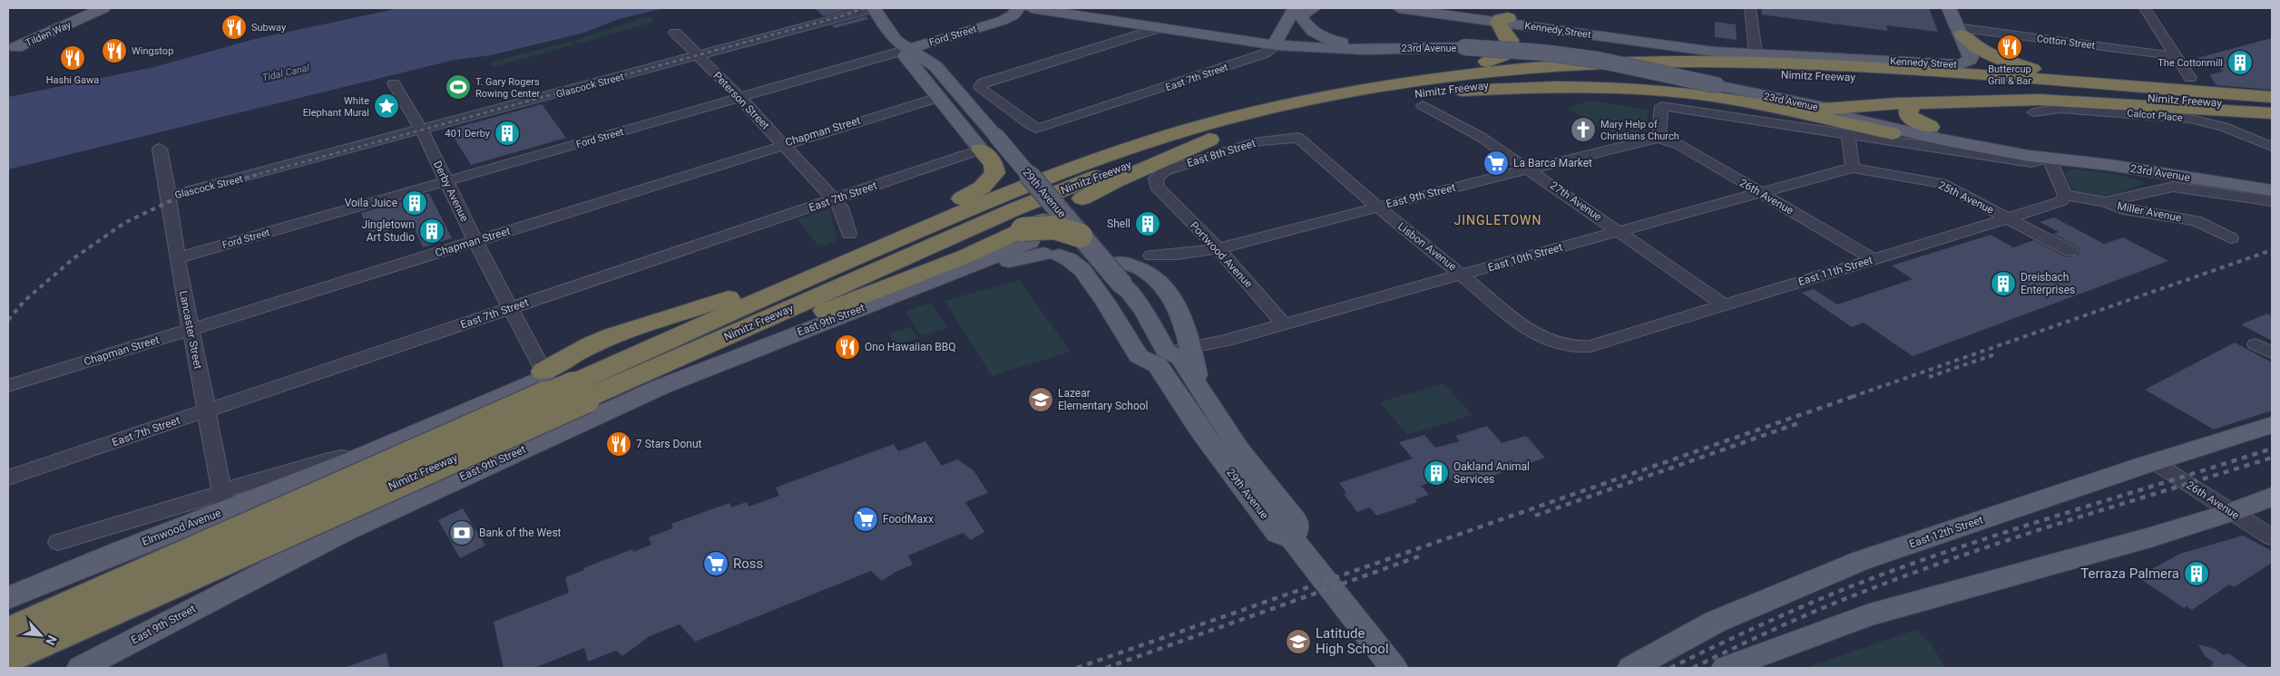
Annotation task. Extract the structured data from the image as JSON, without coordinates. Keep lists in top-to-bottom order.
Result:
{
  "streets": {
    "highway": ["Nimitz Freeway"],
    "main road": [
      "Kennedy Street",
      "Tilden Way",
      "Ford Street",
      "23rd Avenue",
      "29th Avenue",
      "East 9th Street",
      "Elmwood Avenue",
      "East 12th Street"
    ],
    "street": [
      "Cotton Street",
      "East 7th Street",
      "Glascock Street",
      "Peterson Street",
      "Calcot Place",
      "Chapman Street",
      "East 8th Street",
      "Derby Avenue",
      "26th Avenue",
      "25th Avenue",
      "27th Avenue",
      "Miller Avenue",
      "Lisbon Avenue",
      "Portwood Avenue",
      "East 10th Street",
      "East 11th Street",
      "Lancaster Street"
    ]
  },
  "crossings": [
    ["Ford Street", "Peterson Street"],
    ["Ford Street", "Derby Avenue"],
    ["Ford Street", "29th Avenue"],
    ["Ford Street", "Lancaster Street"],
    ["23rd Avenue", "East 7th Street"],
    ["Nimitz Freeway", "27th Avenue"],
    ["East 7th Street", "Peterson Street"],
    ["East 7th Street", "Derby Avenue"],
    ["East 7th Street", "29th Avenue"],
    ["East 7th Street", "Lancaster Street"],
    ["Glascock Street", "Peterson Street"],
    ["Glascock Street", "Derby Avenue"],
    ["Glascock Street", "29th Avenue"],
    ["Glascock Street", "Lancaster Street"],
    ["Peterson Street", "Chapman Street"],
    ["Chapman Street", "Derby Avenue"],
    ["Chapman Street", "29th Avenue"],
    ["Chapman Street", "Lancaster Street"],
    ["East 8th Street", "Lisbon Avenue"],
    ["East 8th Street", "Portwood Avenue"],
    ["Derby Avenue", "Elmwood Avenue"],
    ["29th Avenue", "East 9th Street"],
    ["29th Avenue", "East 10th Street"],
    ["East 9th Street", "26th Avenue"],
    ["East 9th Street", "27th Avenue"],
    ["East 9th Street", "Lisbon Avenue"],
    ["East 9th Street", "Portwood Avenue"],
    ["26th Avenue", "East 10th Street"],
    ["26th Avenue", "East 11th Street"],
    ["26th Avenue", "East 12th Street"],
    ["25th Avenue", "East 10th Street"],
    ["25th Avenue", "East 11th Street"],
    ["27th Avenue", "East 10th Street"],
    ["27th Avenue", "East 11th Street"],
    ["Miller Avenue", "East 11th Street"],
    ["Lisbon Avenue", "East 10th Street"],
    ["Lisbon Avenue", "East 11th Street"],
    ["Portwood Avenue", "East 10th Street"],
    ["Lancaster Street", "Elmwood Avenue"]
  ],
  "districts": ["JINGLETOWN"],
  "water": ["Tidal Canal"],
  "places": {
    "restaurant": [
      "Subway",
      "Buttercup Grill & Bar",
      "Wingstop",
      "Hashi Gawa",
      "Ono Hawaiian BBQ",
      "7 Stars Donut"
    ],
    "building": [
      "The Cottonmill",
      "401 Derby",
      "Voila Juice",
      "Shell",
      "Jingletown Art Studio",
      "Dreisbach Enterprises",
      "Oakland Animal Services",
      "Terraza Palmera"
    ],
    "sports": ["T. Gary Rogers Rowing Center"],
    "place": ["White Elephant Mural"],
    "church": ["Mary Help of Christians Church"],
    "supermarket": ["La Barca Market", "FoodMaxx", "Ross"],
    "school or university": ["Lazear Elementary School", "Latitude High School"],
    "bank": ["Bank of the West"]
  },
  "north": "bottom right"
}
